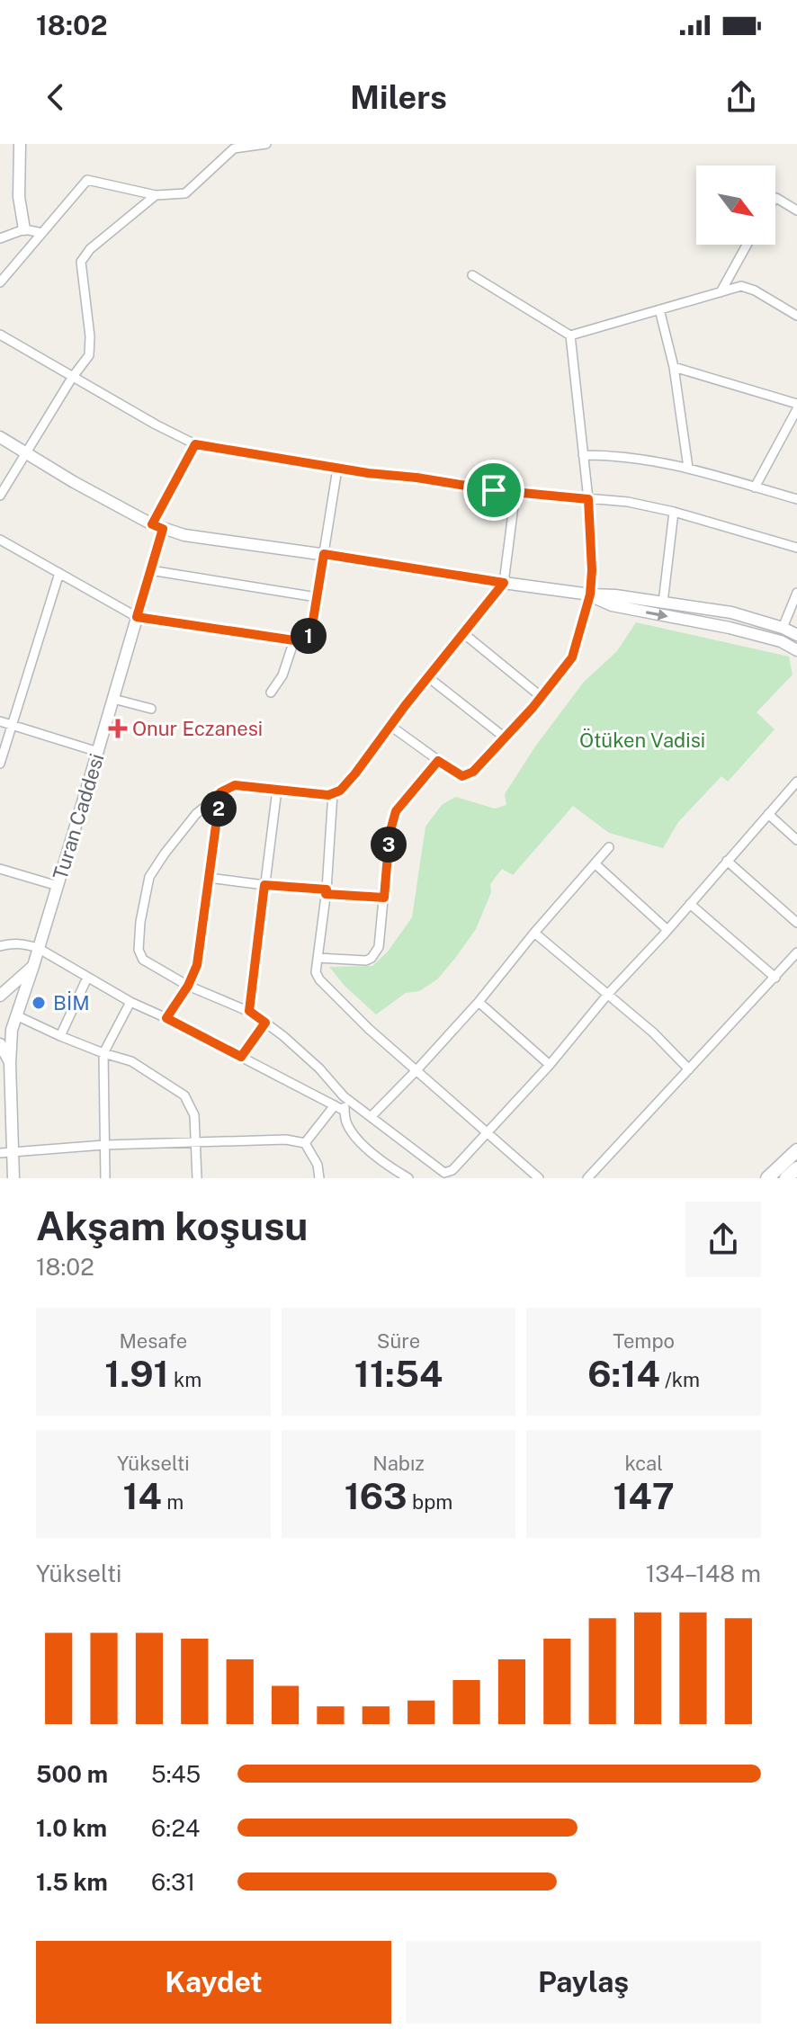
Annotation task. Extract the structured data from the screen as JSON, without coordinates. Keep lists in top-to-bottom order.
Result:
{
  "streets": {
    "street": ["Turan Caddesi"]
  },
  "parks": ["Ötüken Vadisi"],
  "places": {
    "health": ["Onur Eczanesi"],
    "other": ["BİM"]
  },
  "north": "bottom right",
  "page": {
    "status": "18:02",
    "header": "Milers",
    "pins": ["1", "2", "3"],
    "heading": ["Akşam koşusu", "18:02"],
    "stats": [
      ["Mesafe", "1.91 km"],
      ["Süre", "11:54"],
      ["Tempo", "6:14 /km"],
      ["Yükselti", "14 m"],
      ["Nabız", "163 bpm"],
      ["kcal", "147"]
    ],
    "chart": ["Yükselti", "134–148 m"],
    "list": [
      {
        "name": "500 m",
        "note": "5:45"
      },
      {
        "name": "1.0 km",
        "note": "6:24"
      },
      {
        "name": "1.5 km",
        "note": "6:31"
      }
    ],
    "buttons": ["Kaydet", "Paylaş"]
  }
}
